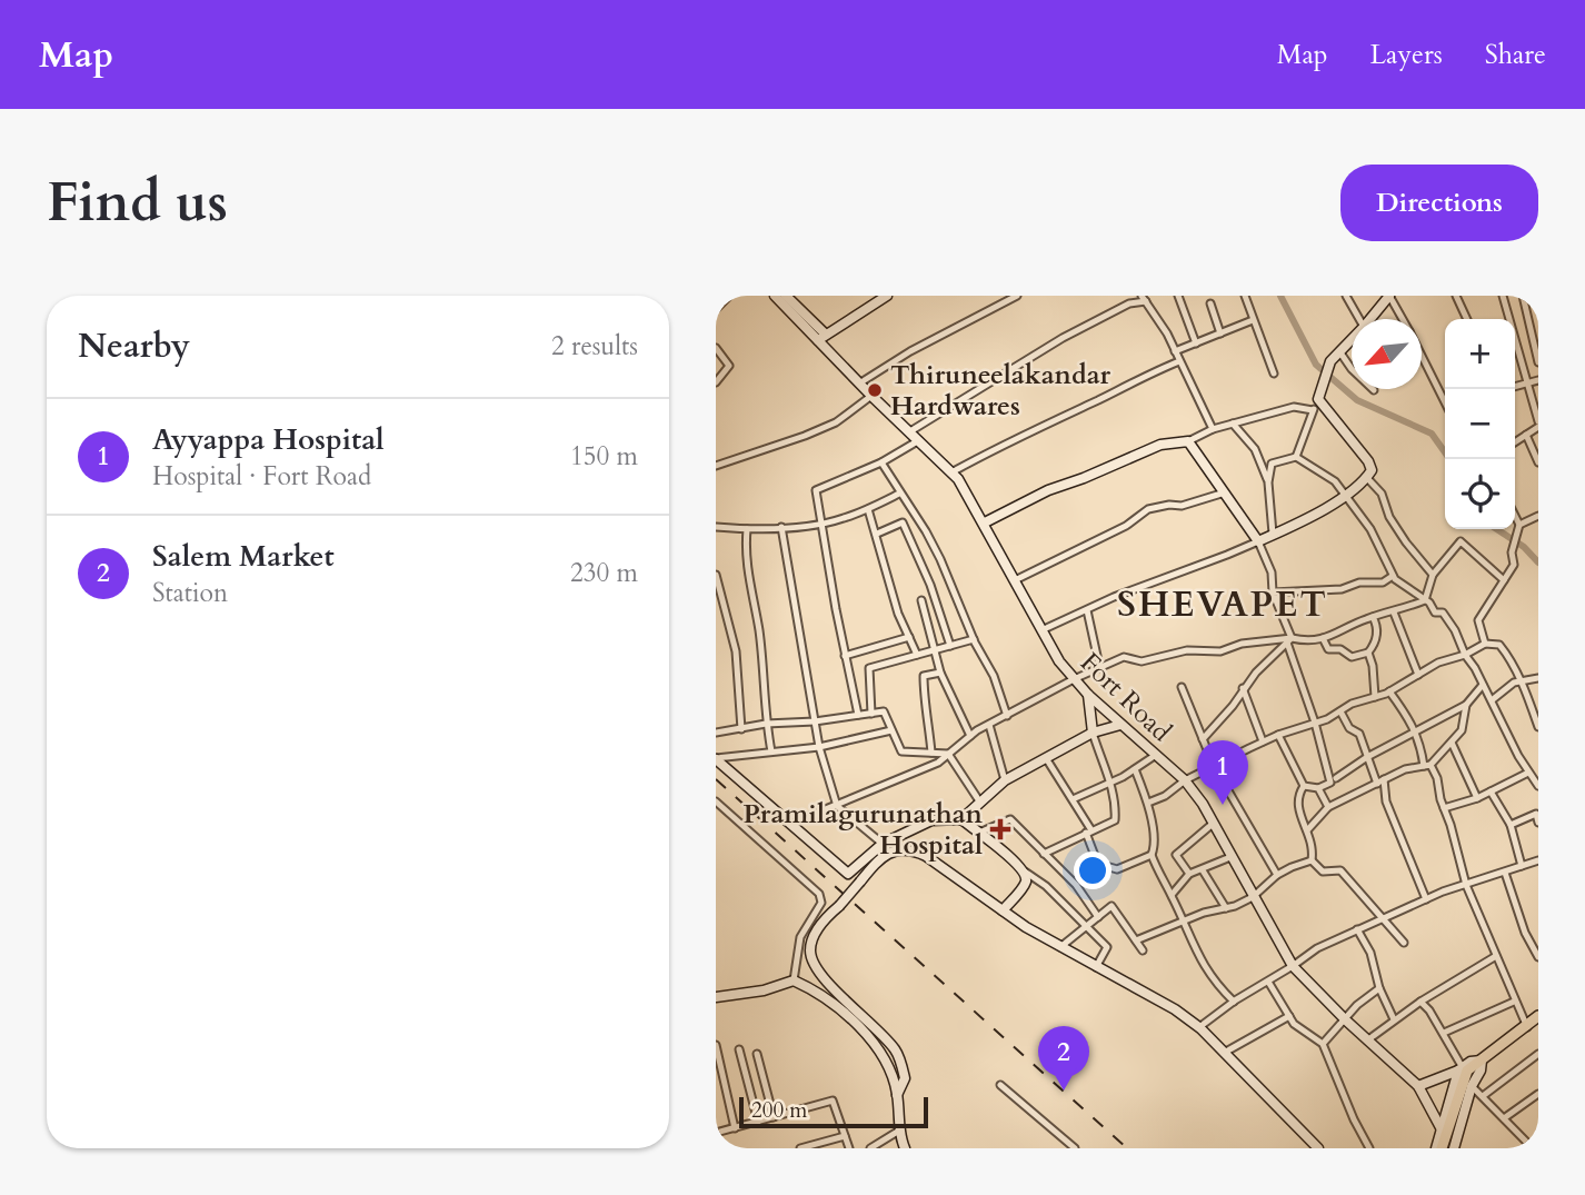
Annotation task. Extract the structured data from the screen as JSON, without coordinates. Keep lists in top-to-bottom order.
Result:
{
  "streets": {
    "street": ["Fort Road"]
  },
  "districts": ["SHEVAPET"],
  "places": {
    "other": ["Thiruneelakandar Hardwares"],
    "health": ["Pramilagurunathan Hospital"]
  },
  "scale_bar": "200 m",
  "north": "bottom left",
  "page": {
    "header": "Map",
    "nav": ["Map", "Layers", "Share"],
    "buttons": "Directions",
    "title": "Find us",
    "heading": ["Nearby", "2 results"],
    "map_buttons": ["+", "−"],
    "list": [
      {
        "mark": "1",
        "name": "Ayyappa Hospital",
        "note": "Hospital · Fort Road",
        "value": "150 m"
      },
      {
        "mark": "2",
        "name": "Salem Market",
        "note": "Station",
        "value": "230 m"
      }
    ],
    "pins": ["1", "2"],
    "scale": "200 m"
  }
}
